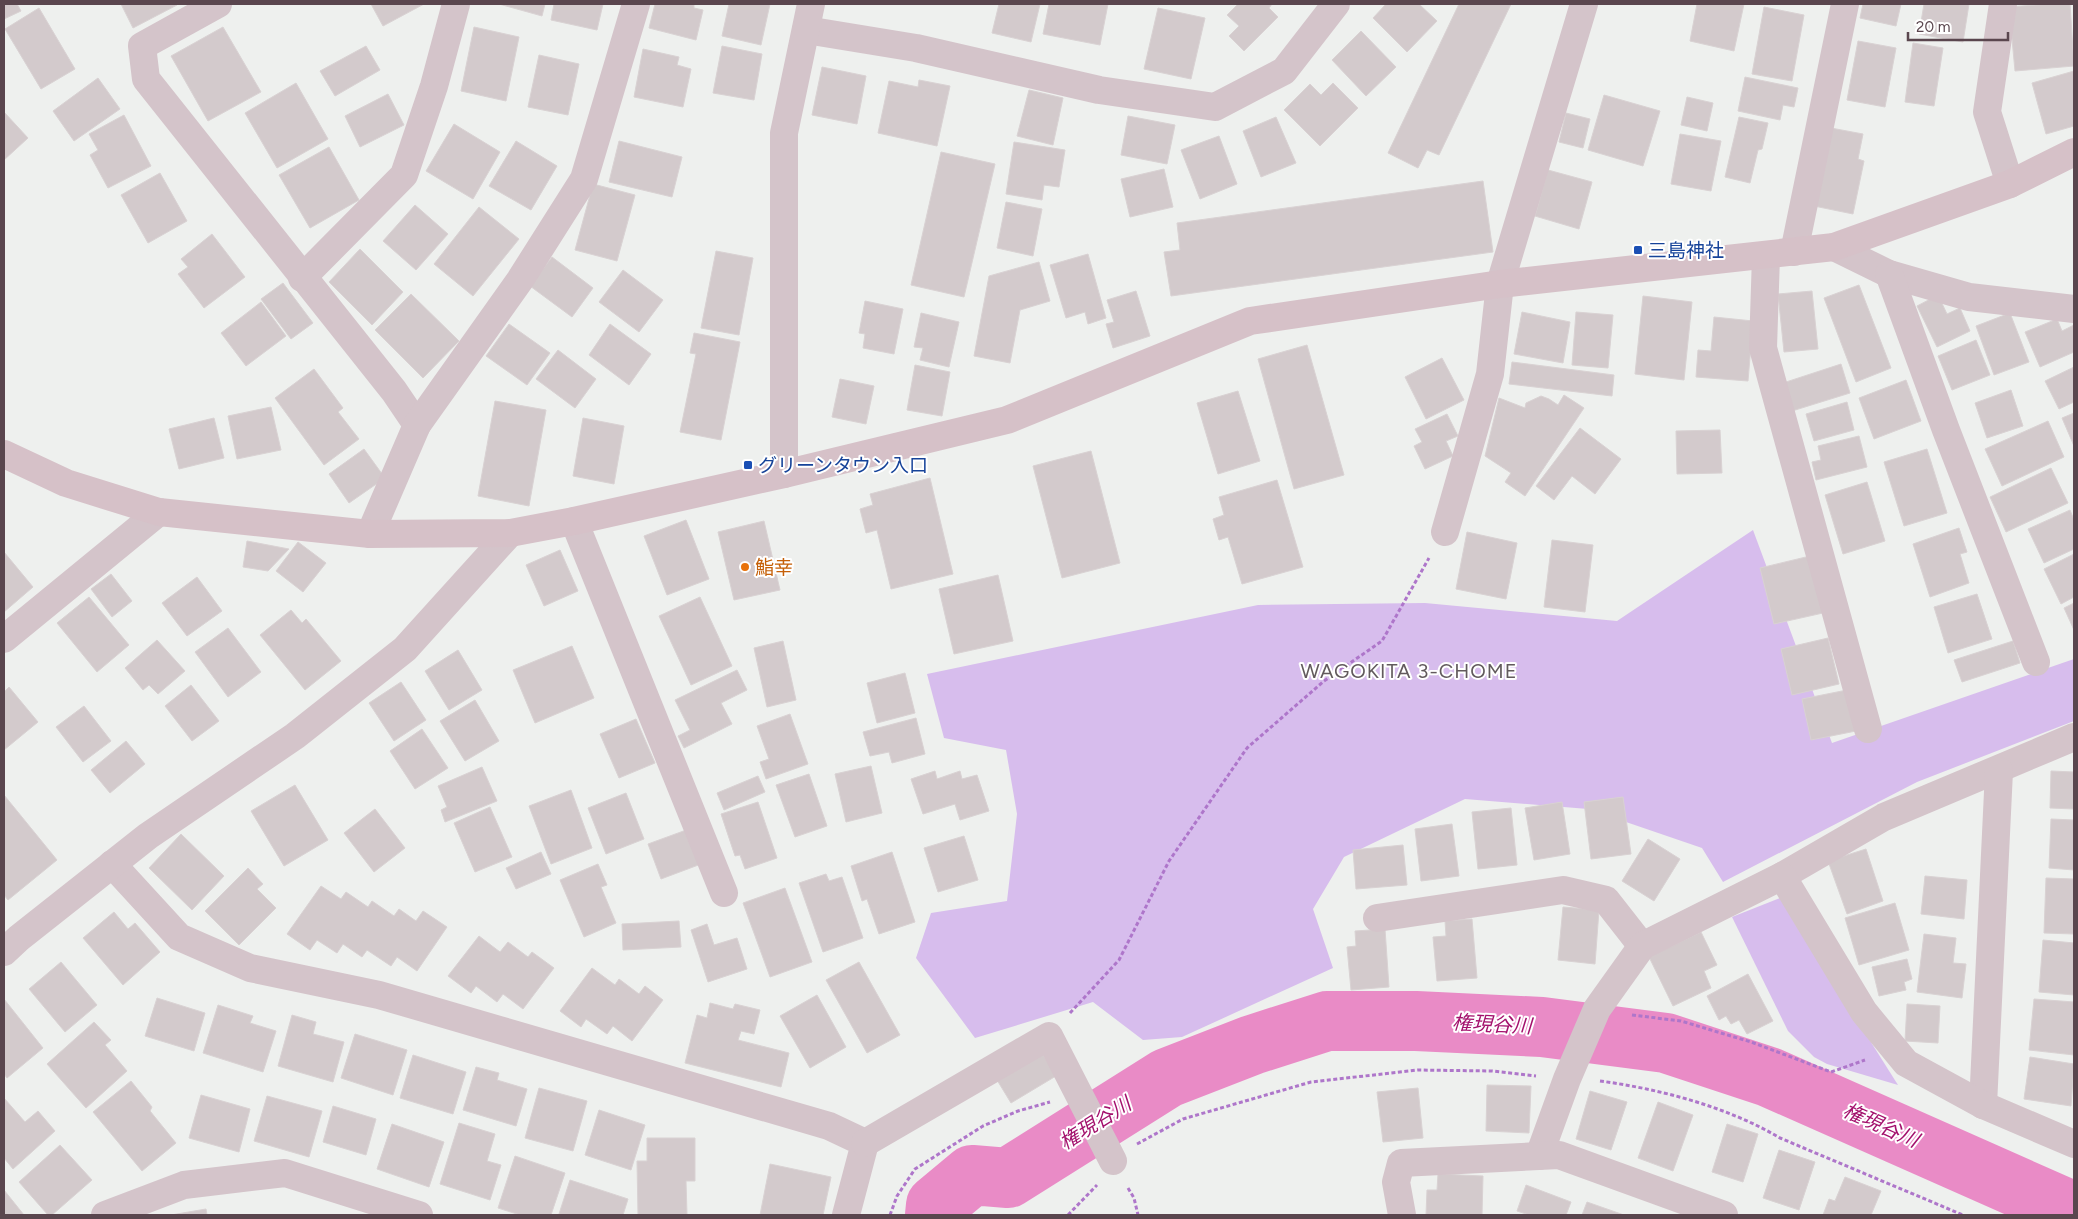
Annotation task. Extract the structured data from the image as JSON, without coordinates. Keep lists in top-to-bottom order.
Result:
{
  "districts": ["WAGOKITA 3-CHOME"],
  "water": ["権現谷川"],
  "places": {
    "transit": ["三島神社", "グリーンタウン入口"],
    "other": ["鮨幸"]
  },
  "scale_bar": "20 m"
}
